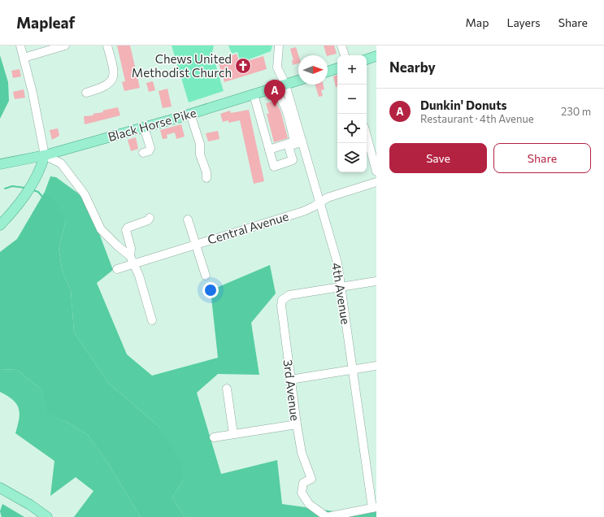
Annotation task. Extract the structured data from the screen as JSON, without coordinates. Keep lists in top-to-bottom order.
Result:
{
  "streets": {
    "main road": ["Black Horse Pike"],
    "street": ["Central Avenue", "4th Avenue", "3rd Avenue"]
  },
  "crossings": [
    ["Black Horse Pike", "4th Avenue"],
    ["Central Avenue", "4th Avenue"],
    ["4th Avenue", "3rd Avenue"]
  ],
  "places": {
    "church": ["Chews United Methodist Church"]
  },
  "north": "right",
  "page": {
    "header": "Mapleaf",
    "nav": ["Map", "Layers", "Share"],
    "heading": "Nearby",
    "map_buttons": ["+", "−"],
    "pins": "A",
    "list": [
      {
        "mark": "A",
        "name": "Dunkin' Donuts",
        "note": "Restaurant · 4th Avenue",
        "value": "230 m"
      }
    ],
    "buttons": ["Save", "Share"]
  }
}
